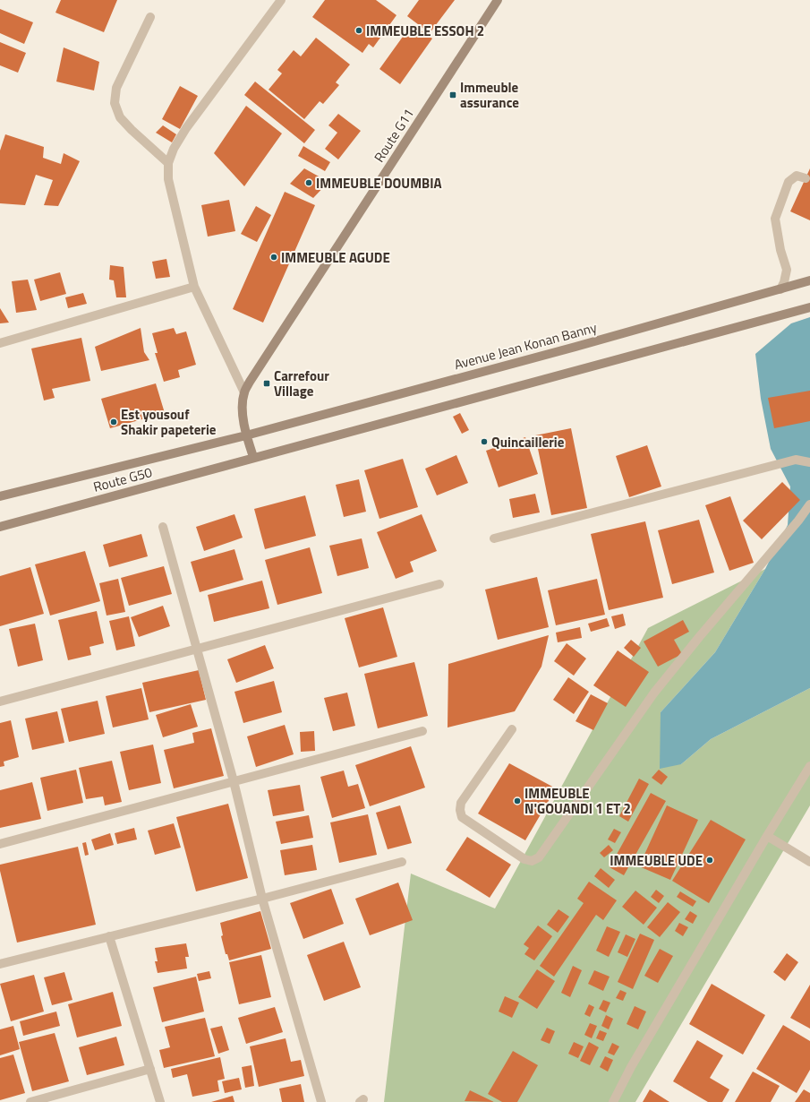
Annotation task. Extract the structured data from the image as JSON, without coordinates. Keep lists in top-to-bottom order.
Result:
{
  "streets": {
    "street": ["Route G11", "Avenue Jean Konan Banny", "Route G50"]
  },
  "crossings": [
    ["Route G11", "Avenue Jean Konan Banny"],
    ["Route G11", "Route G50"],
    ["Avenue Jean Konan Banny", "Route G50"]
  ],
  "places": {
    "other": [
      "IMMEUBLE ESSOH 2",
      "IMMEUBLE DOUMBIA",
      "IMMEUBLE AGUDE",
      "Est yousouf Shakir papeterie",
      "Quincaillerie",
      "IMMEUBLE N'GOUANDI 1 ET 2",
      "IMMEUBLE UDE"
    ],
    "transit": ["Immeuble assurance", "Carrefour Village"]
  }
}
